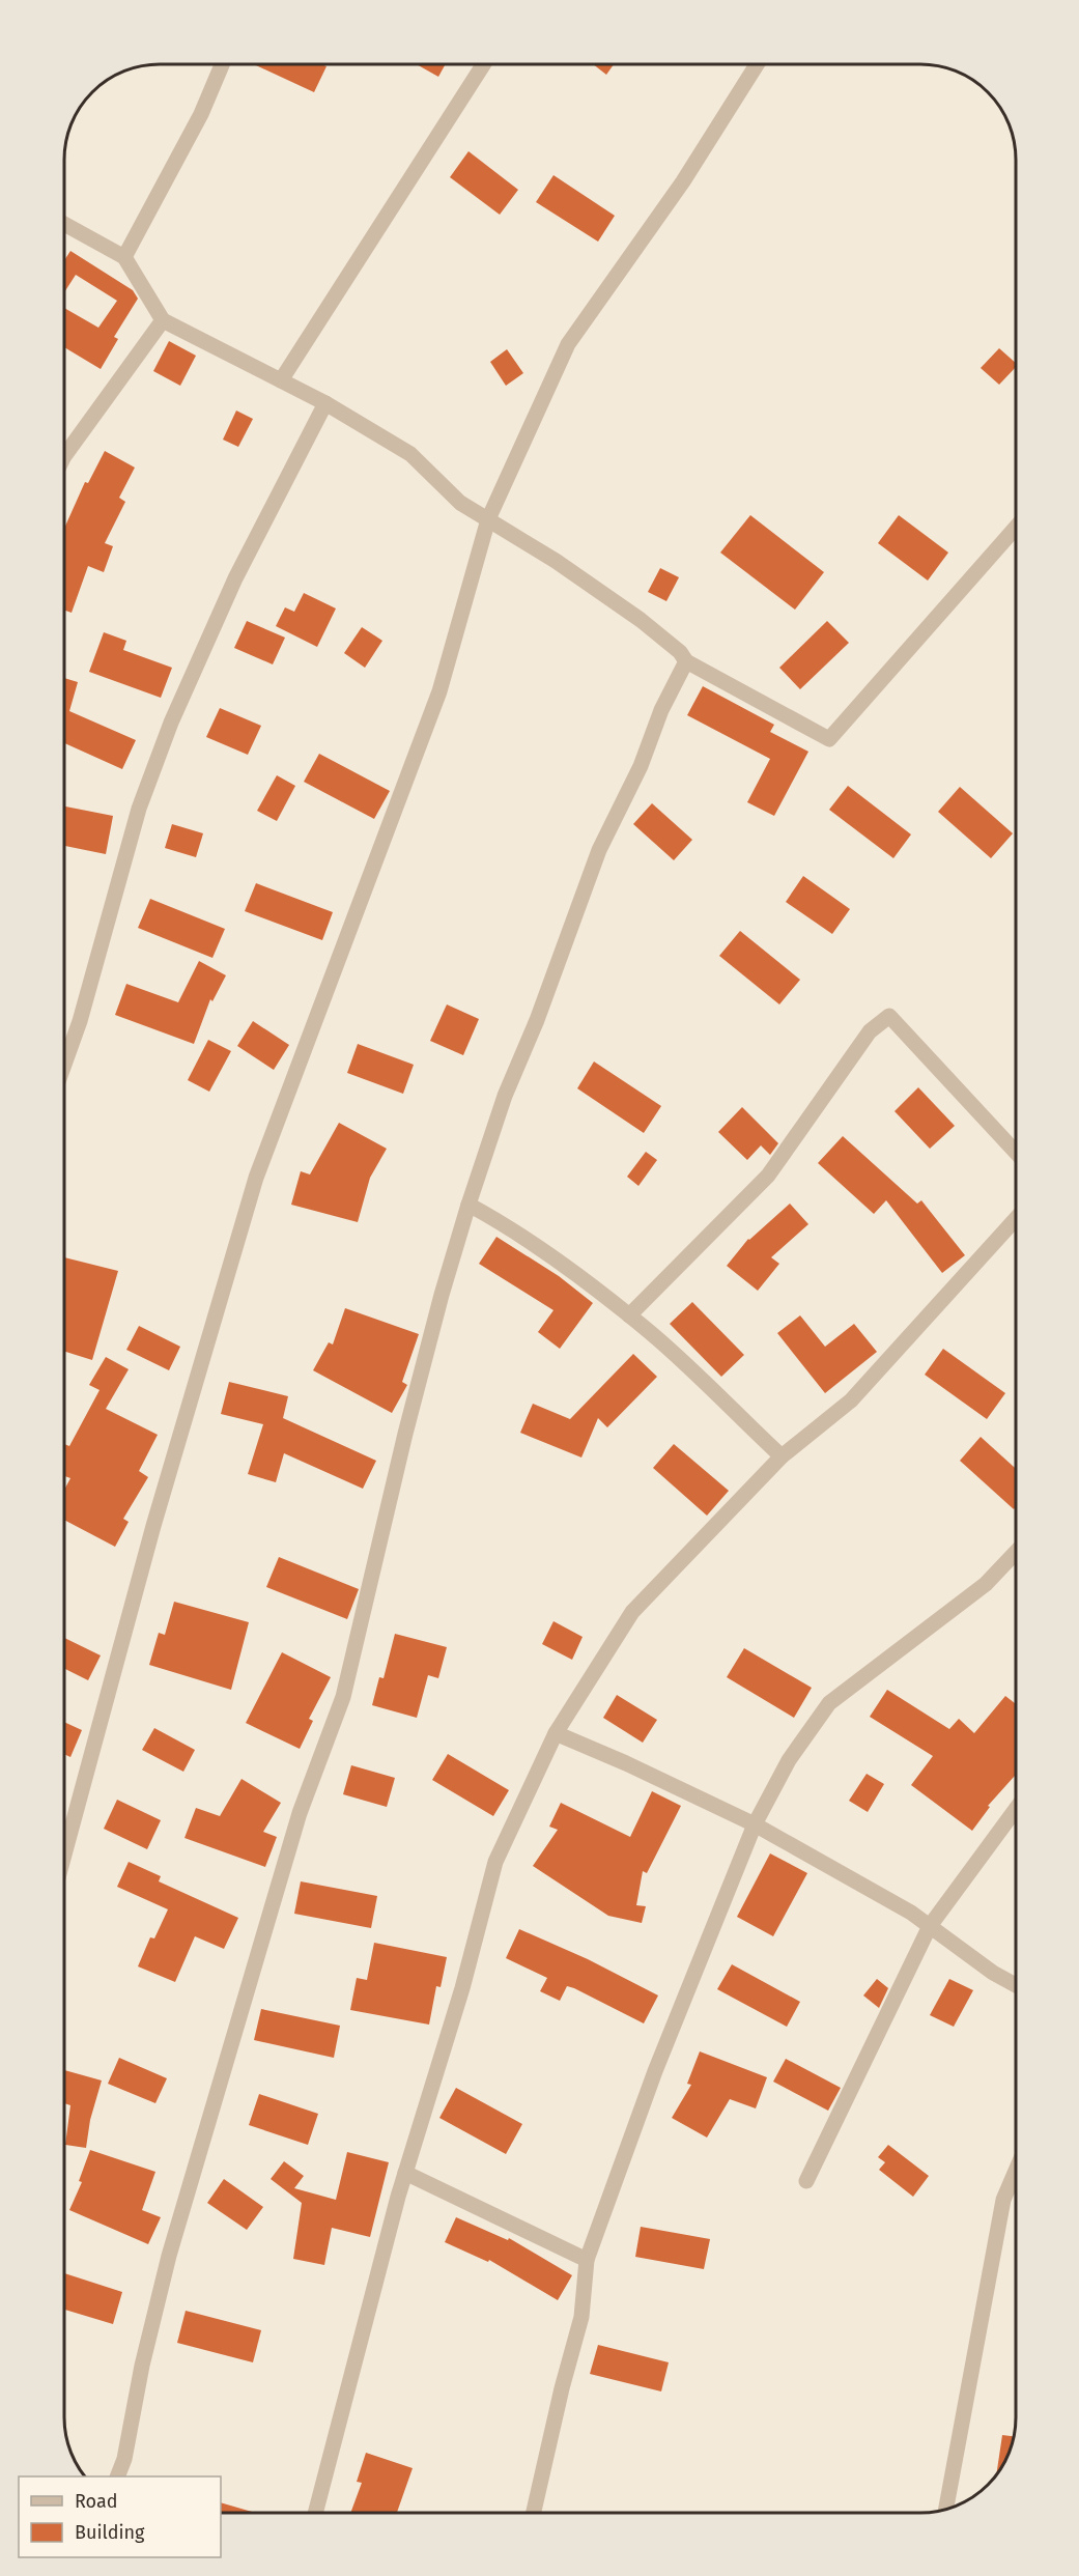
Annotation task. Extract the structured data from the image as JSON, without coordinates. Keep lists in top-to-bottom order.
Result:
{
  "legend": ["Road", "Building"]
}
